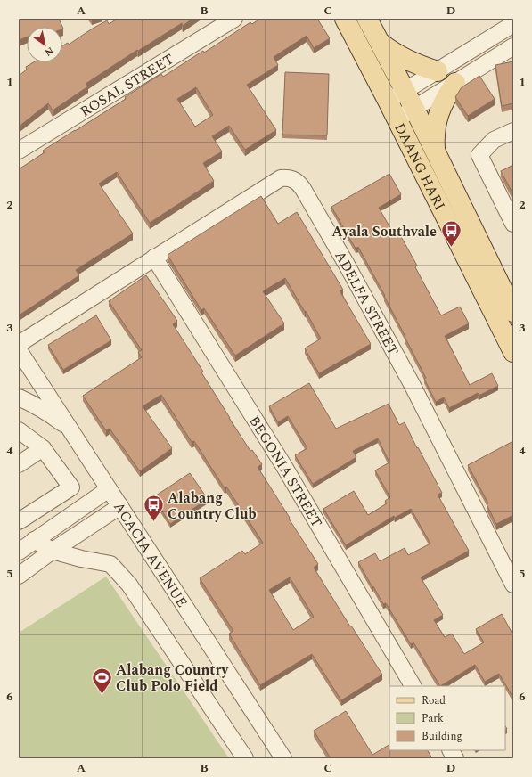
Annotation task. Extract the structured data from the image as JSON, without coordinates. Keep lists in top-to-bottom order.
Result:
{
  "streets": {
    "main road": ["DAANG HARI"],
    "street": [
      "ROSAL STREET",
      "ADELFA STREET",
      "BEGONIA STREET",
      "ACACIA AVENUE"
    ]
  },
  "crossings": [
    ["ADELFA STREET", "BEGONIA STREET"]
  ],
  "places": {
    "bus stop": ["Ayala Southvale", "Alabang Country Club"],
    "sports": ["Alabang Country Club Polo Field"]
  },
  "legend": ["Road", "Park", "Building"],
  "north": "bottom right",
  "grid": {
    "columns": [
      "A",
      "B",
      "C",
      "D"
    ],
    "rows": [
      "1",
      "2",
      "3",
      "4",
      "5",
      "6"
    ]
  }
}
